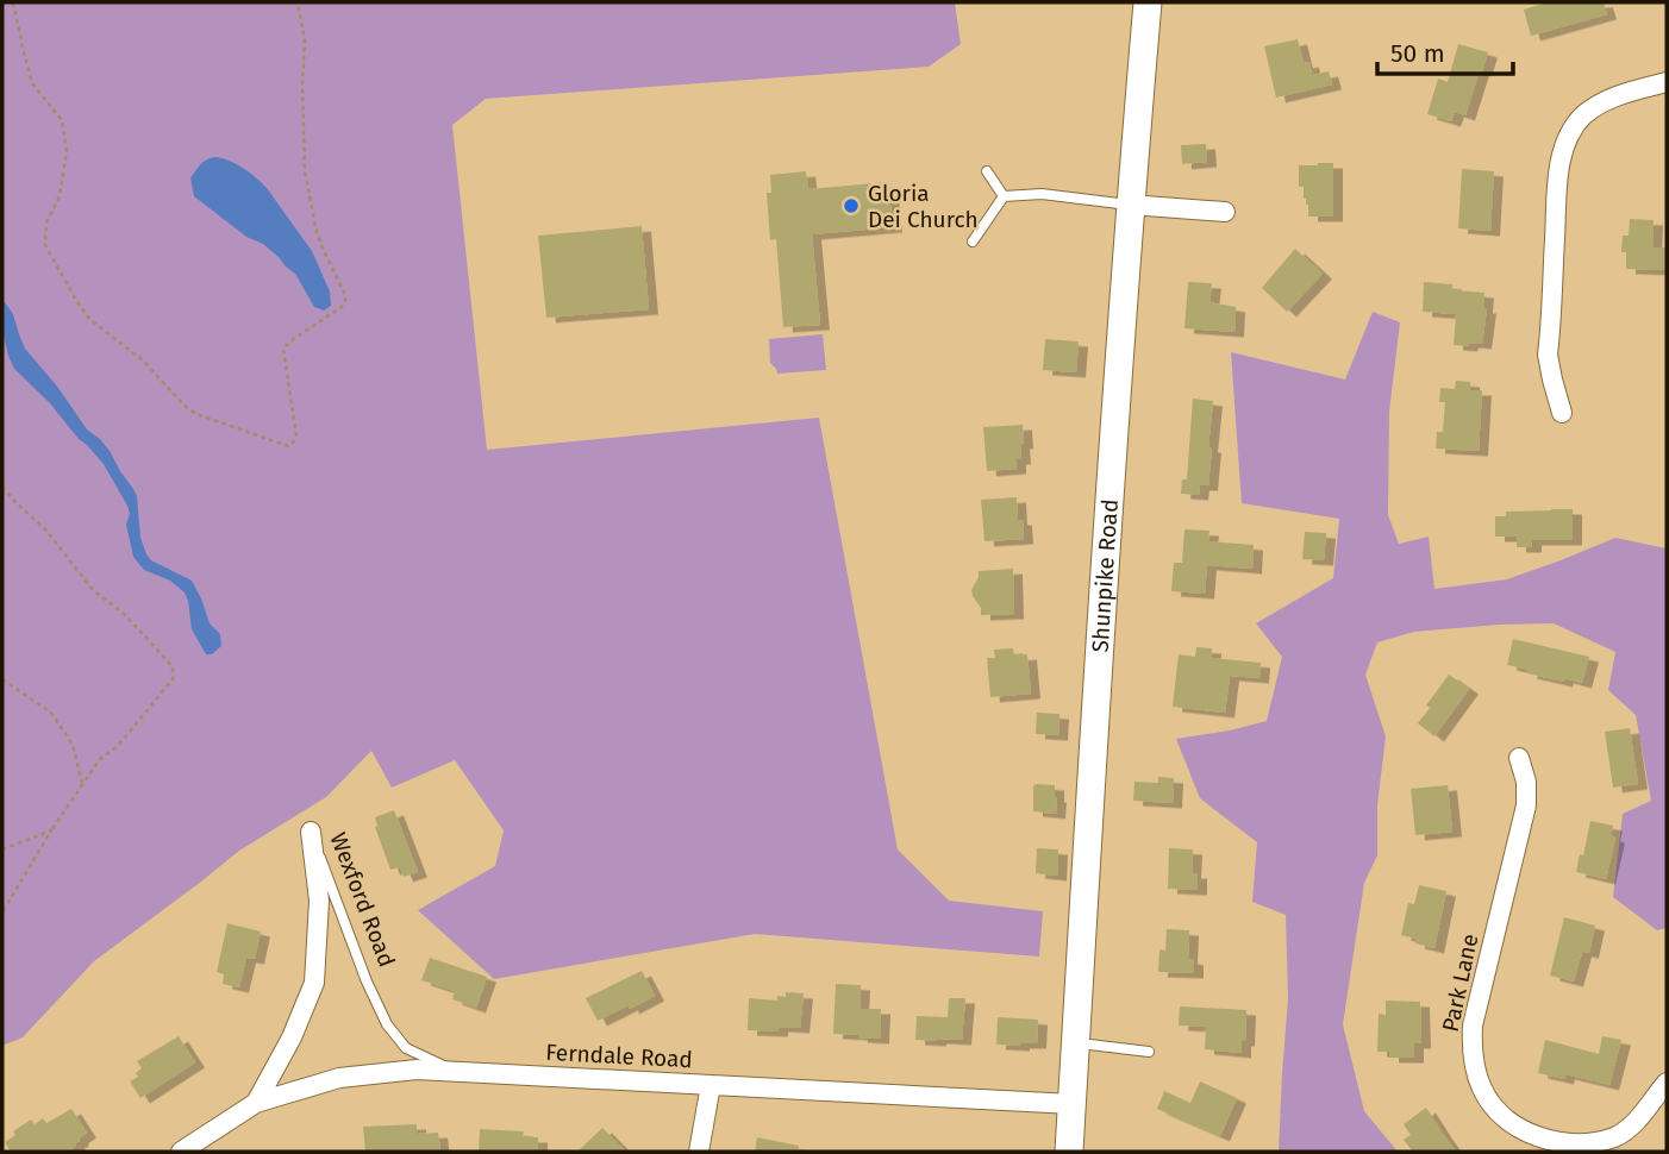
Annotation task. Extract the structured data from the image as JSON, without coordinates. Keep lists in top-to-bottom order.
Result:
{
  "streets": {
    "main road": ["Shunpike Road"],
    "street": ["Wexford Road", "Park Lane", "Ferndale Road"]
  },
  "crossings": [
    ["Shunpike Road", "Ferndale Road"],
    ["Wexford Road", "Ferndale Road"]
  ],
  "places": ["Gloria Dei Church"],
  "scale_bar": "50 m"
}
